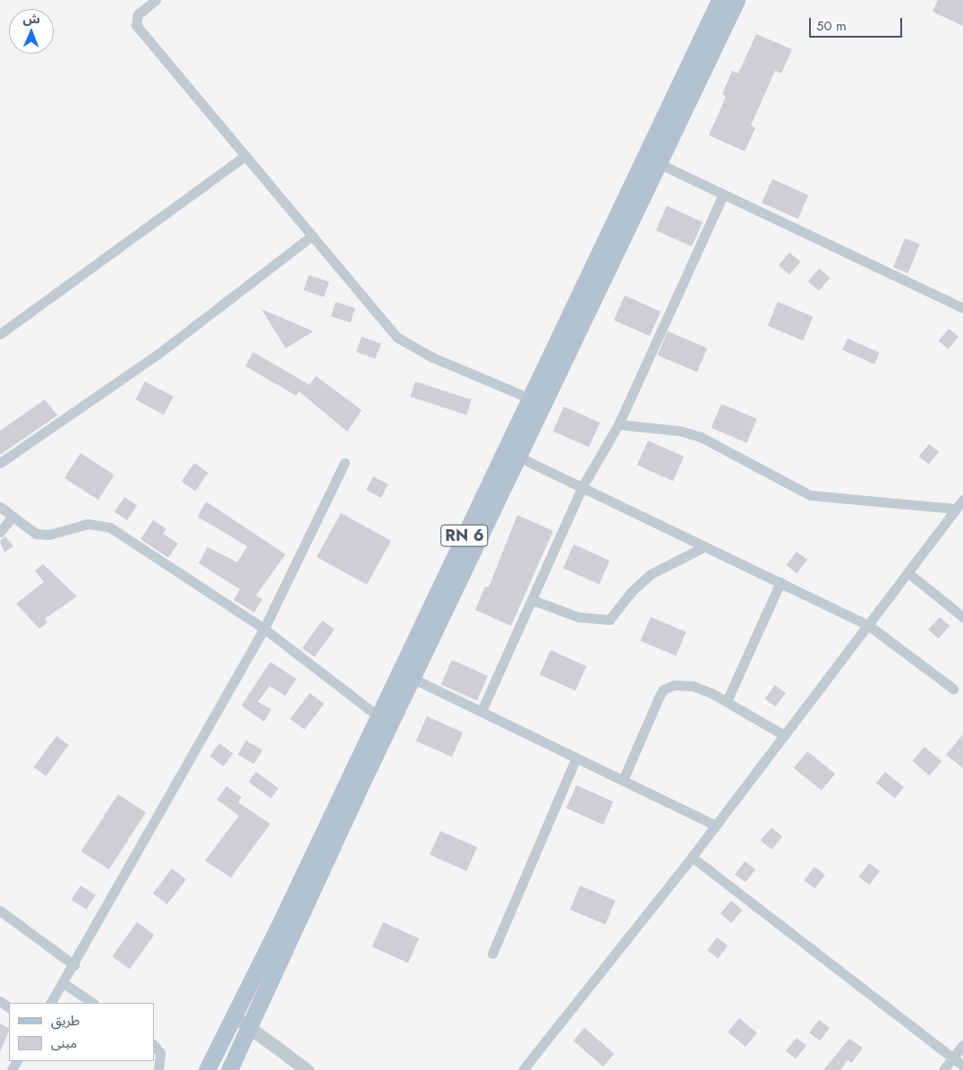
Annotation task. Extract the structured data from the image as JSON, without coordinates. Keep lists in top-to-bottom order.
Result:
{
  "streets": {
    "main road": ["RN 6"]
  },
  "legend": ["طريق", "مبنى"],
  "scale_bar": "50 m",
  "north": "top"
}
